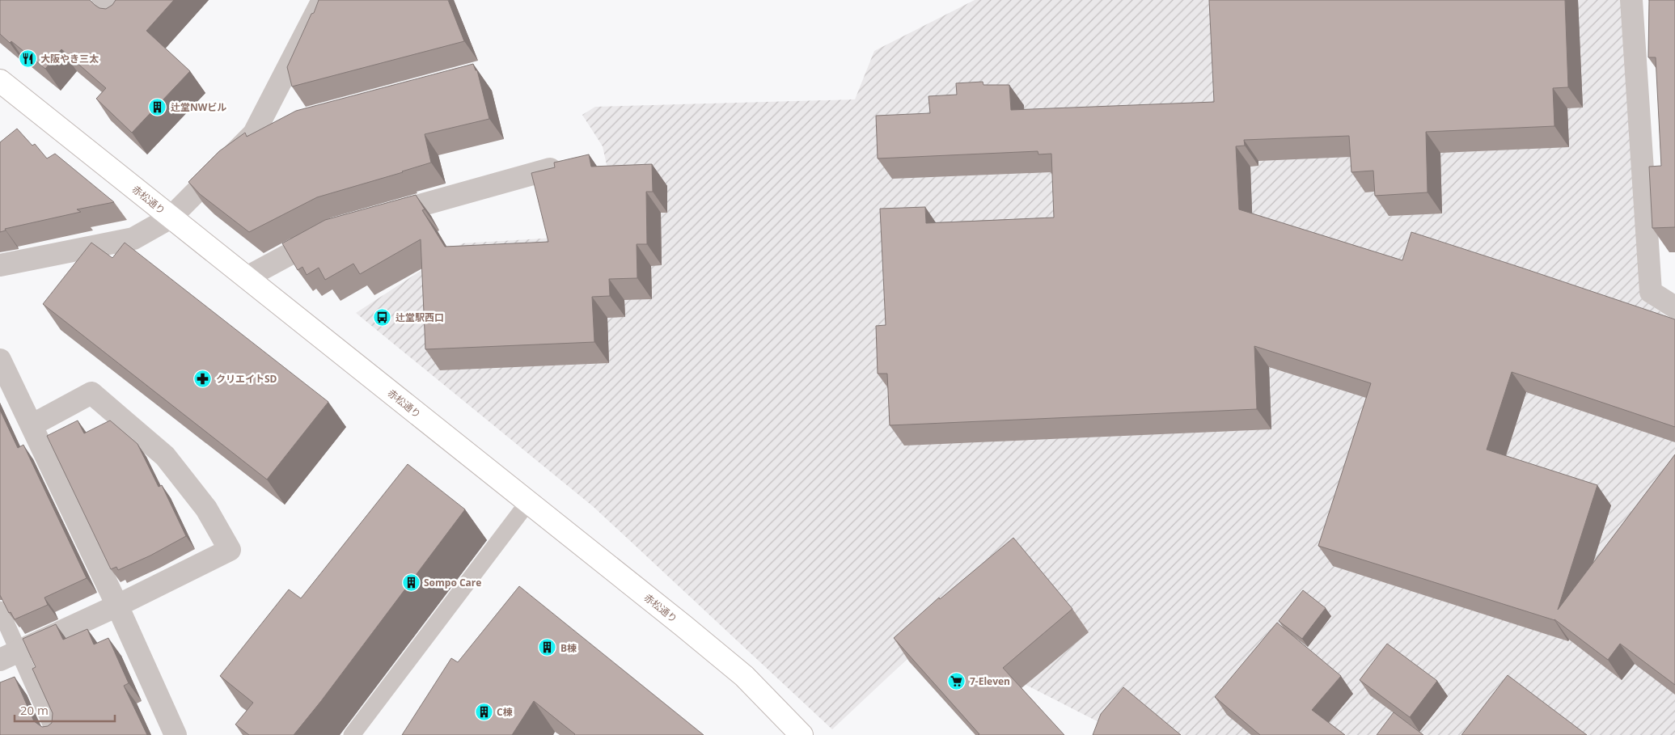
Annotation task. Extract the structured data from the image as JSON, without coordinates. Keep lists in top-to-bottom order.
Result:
{
  "streets": {
    "street": ["赤松通り"]
  },
  "places": {
    "restaurant": ["大阪やき三太"],
    "building": [
      "辻堂NWビル",
      "Sompo Care",
      "B棟",
      "C棟"
    ],
    "bus stop": ["辻堂駅西口"],
    "pharmacy": ["クリエイトSD"],
    "supermarket": ["7-Eleven"]
  },
  "scale_bar": "20 m"
}
